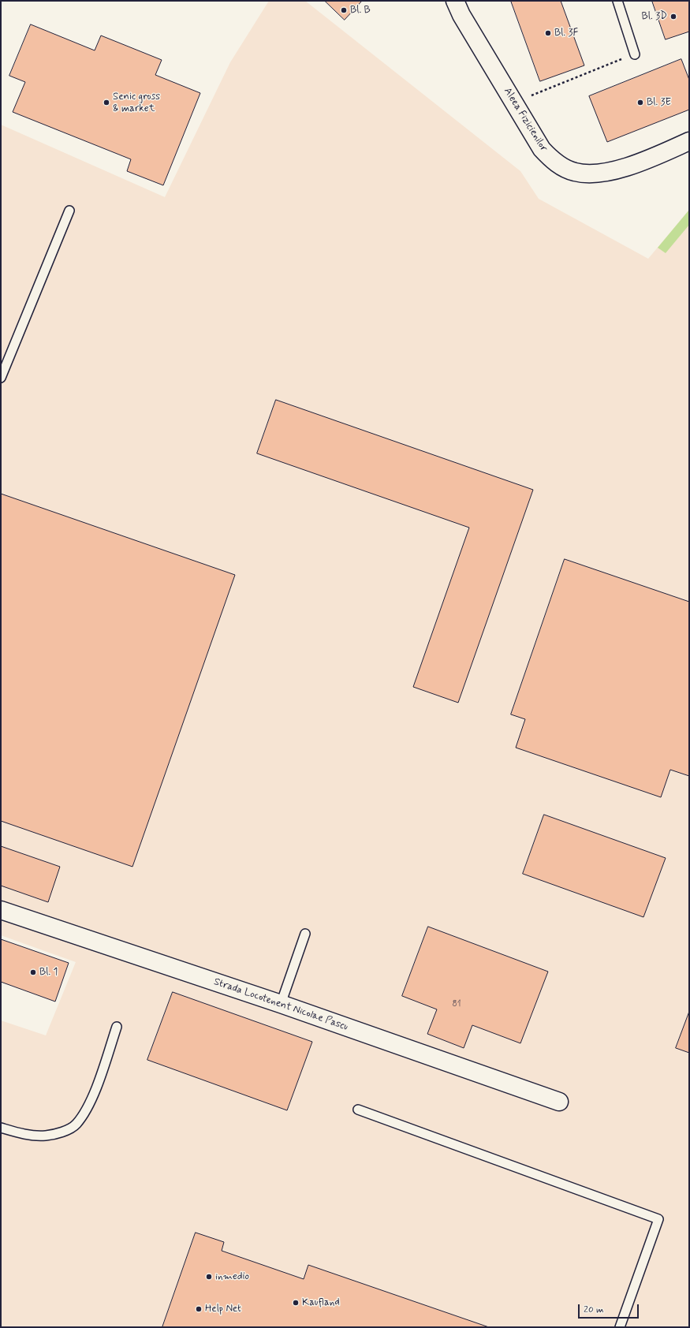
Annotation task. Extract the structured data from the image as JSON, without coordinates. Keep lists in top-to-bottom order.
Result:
{
  "streets": {
    "street": ["Aleea Fizicienilor", "Strada Locotenent Nicolae Pascu"]
  },
  "places": [
    "Bl. B",
    "Bl. 3D",
    "Bl. 3F",
    "Senic gross & market",
    "Bl. 3E",
    "Bl. 1",
    "inmedio",
    "Kaufland",
    "Help Net"
  ],
  "house_numbers": ["81"],
  "scale_bar": "20 m"
}
